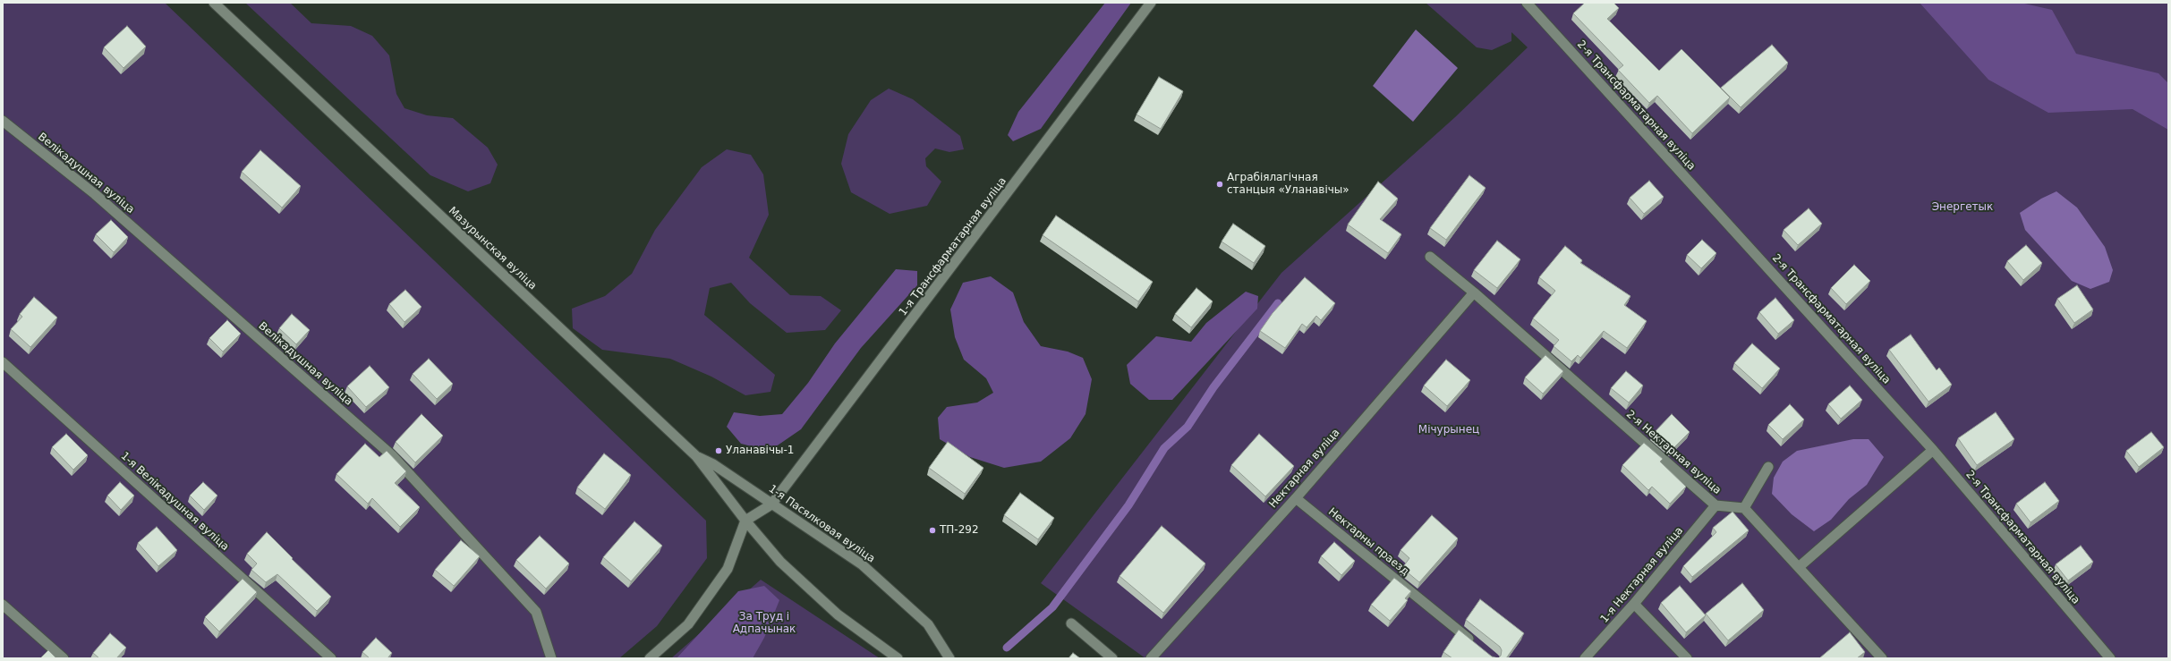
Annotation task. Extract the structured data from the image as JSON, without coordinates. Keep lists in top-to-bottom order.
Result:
{
  "streets": {
    "street": [
      "2-я Трансфарматарная вуліца",
      "Велікадушная вуліца",
      "1-я Трансфарматарная вуліца",
      "Мазурынская вуліца",
      "2-я Нектарная вуліца",
      "Нектарная вуліца",
      "1-я Велікадушная вуліца",
      "1-я Пасялковая вуліца",
      "Нектарны праезд",
      "1-я Нектарная вуліца"
    ]
  },
  "crossings": [
    ["1-я Трансфарматарная вуліца", "1-я Пасялковая вуліца"],
    ["Мазурынская вуліца", "1-я Пасялковая вуліца"],
    ["2-я Нектарная вуліца", "Нектарная вуліца"],
    ["2-я Нектарная вуліца", "1-я Нектарная вуліца"],
    ["Нектарная вуліца", "Нектарны праезд"]
  ],
  "parks": ["Энергетык", "Мічурынец", "За Труд і Адпачынак"],
  "places": ["Аграбіялагічная станцыя «Уланавічы»", "Уланавічы-1", "ТП-292"]
}
